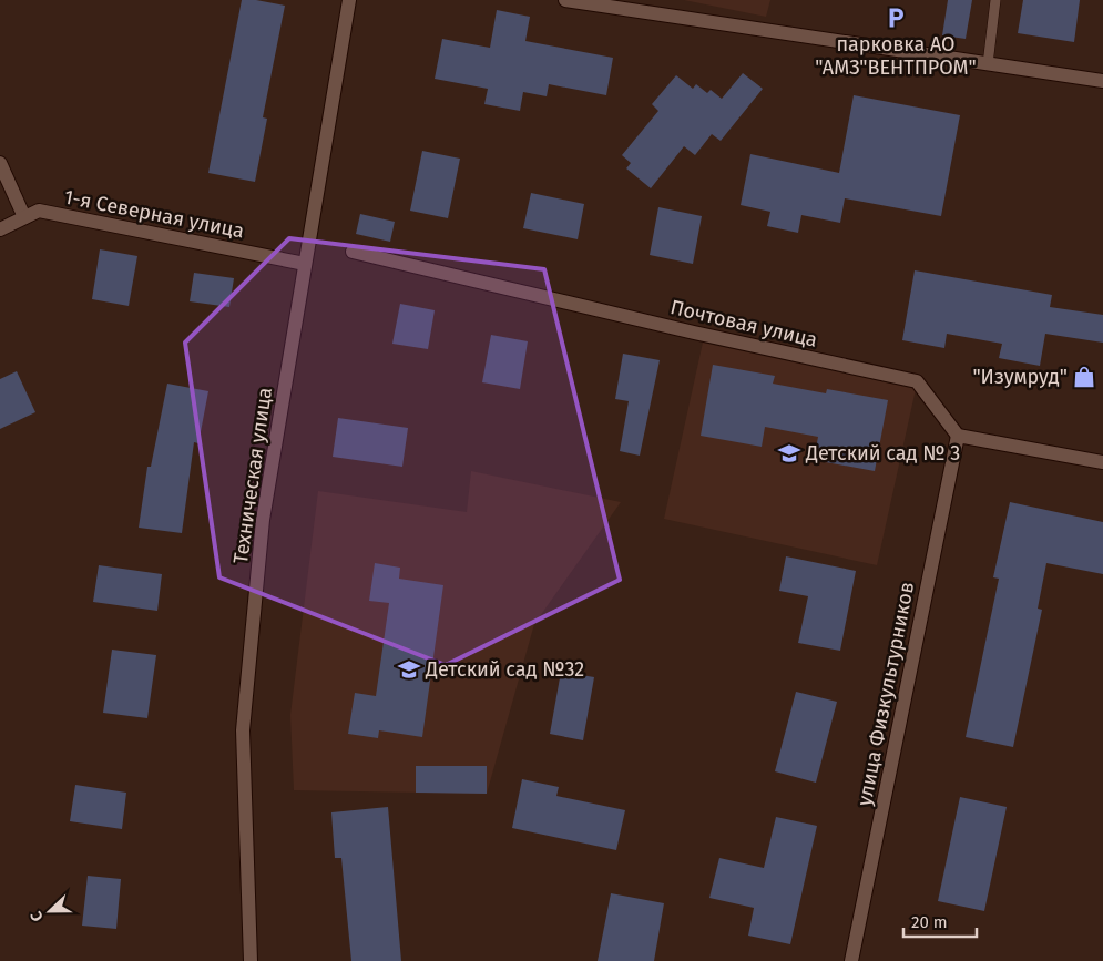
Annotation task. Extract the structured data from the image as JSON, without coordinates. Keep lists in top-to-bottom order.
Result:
{
  "streets": {
    "street": [
      "1-я Северная улица",
      "Почтовая улица",
      "Техническая улица",
      "улица Физкультурников"
    ]
  },
  "crossings": [
    ["1-я Северная улица", "Техническая улица"],
    ["Почтовая улица", "улица Физкультурников"]
  ],
  "places": {
    "parking": ["парковка АО \"АМЗ\"ВЕНТПРОМ\""],
    "shop": ["\"Изумруд\""],
    "school or university": ["Детский сад № 3", "Детский сад №32"]
  },
  "scale_bar": "20 m",
  "north": "left"
}
